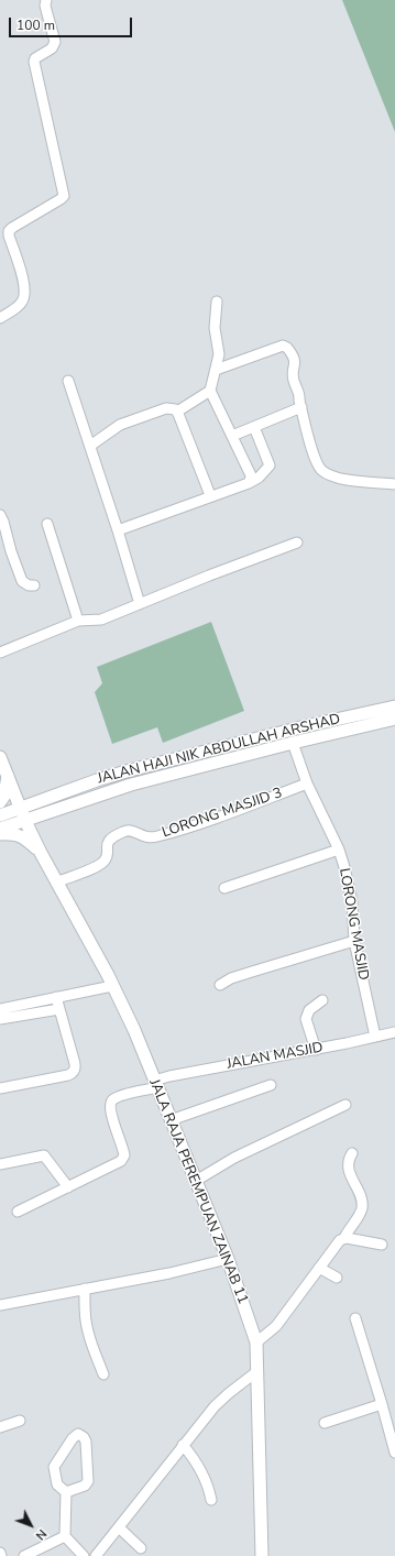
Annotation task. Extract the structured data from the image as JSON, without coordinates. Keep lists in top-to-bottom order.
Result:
{
  "streets": {
    "main road": ["JALAN HAJI NIK ABDULLAH ARSHAD", "JALA RAJA PEREMPUAN ZAINAB 11"],
    "street": ["LORONG MASJID 3", "LORONG MASJID", "JALAN MASJID"]
  },
  "crossings": [
    ["JALAN HAJI NIK ABDULLAH ARSHAD", "LORONG MASJID"],
    ["JALAN HAJI NIK ABDULLAH ARSHAD", "JALA RAJA PEREMPUAN ZAINAB 11"],
    ["LORONG MASJID 3", "LORONG MASJID"],
    ["LORONG MASJID 3", "JALA RAJA PEREMPUAN ZAINAB 11"],
    ["LORONG MASJID", "JALAN MASJID"],
    ["JALAN MASJID", "JALA RAJA PEREMPUAN ZAINAB 11"]
  ],
  "scale_bar": "100 m",
  "north": "bottom right"
}
